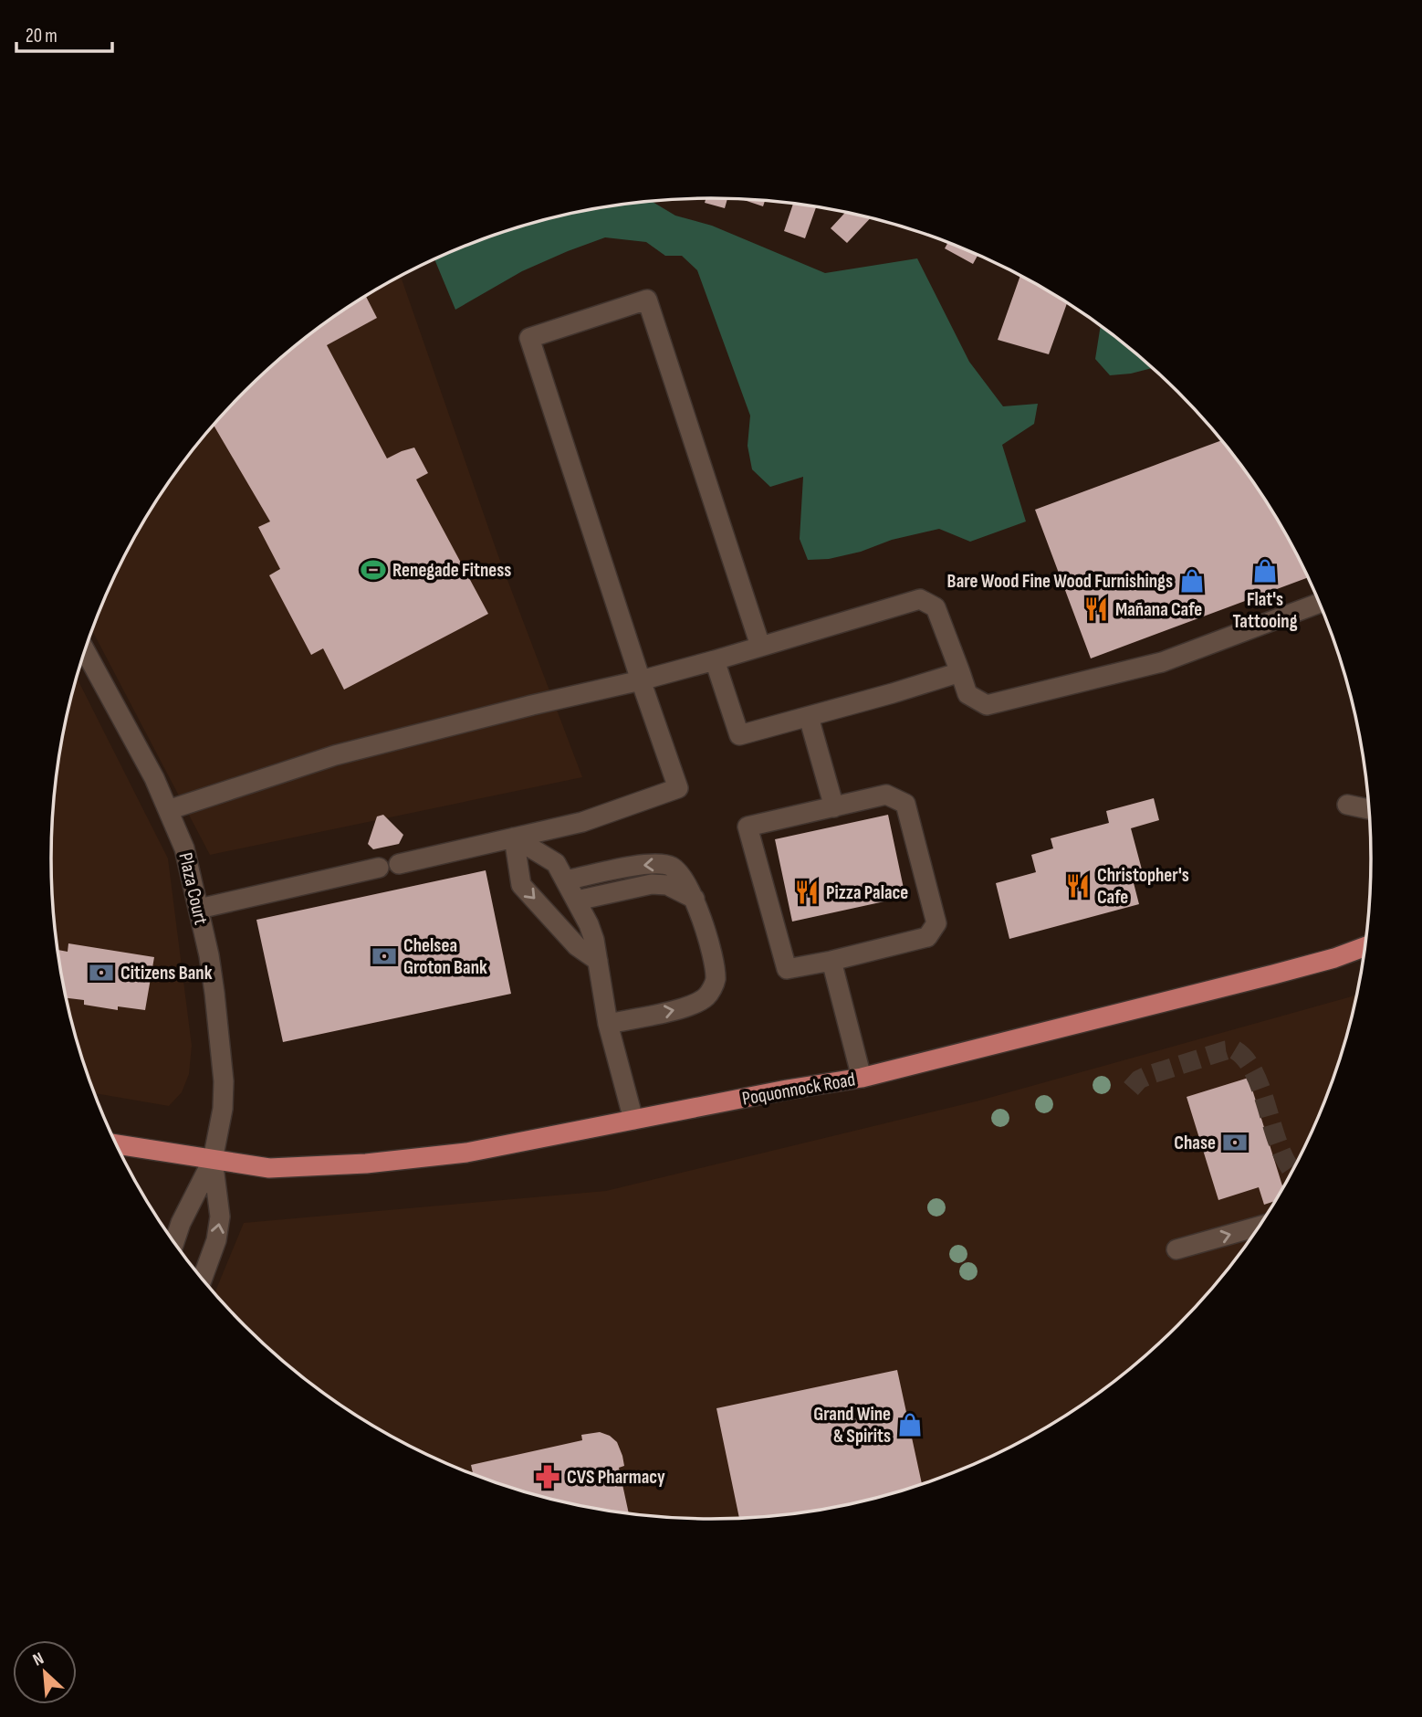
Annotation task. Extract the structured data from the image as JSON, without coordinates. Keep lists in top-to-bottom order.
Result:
{
  "streets": {
    "main road": ["Poquonnock Road"],
    "street": ["Plaza Court"]
  },
  "crossings": [
    ["Plaza Court", "Poquonnock Road"]
  ],
  "places": {
    "sports": ["Renegade Fitness"],
    "shop": ["Flat's Tattooing", "Bare Wood Fine Wood Furnishings", "Grand Wine & Spirits"],
    "restaurant": ["Mañana Cafe", "Christopher's Cafe", "Pizza Palace"],
    "bank": ["Chelsea Groton Bank", "Citizens Bank", "Chase"],
    "pharmacy": ["CVS Pharmacy"]
  },
  "scale_bar": "20 m",
  "north": "top left"
}
